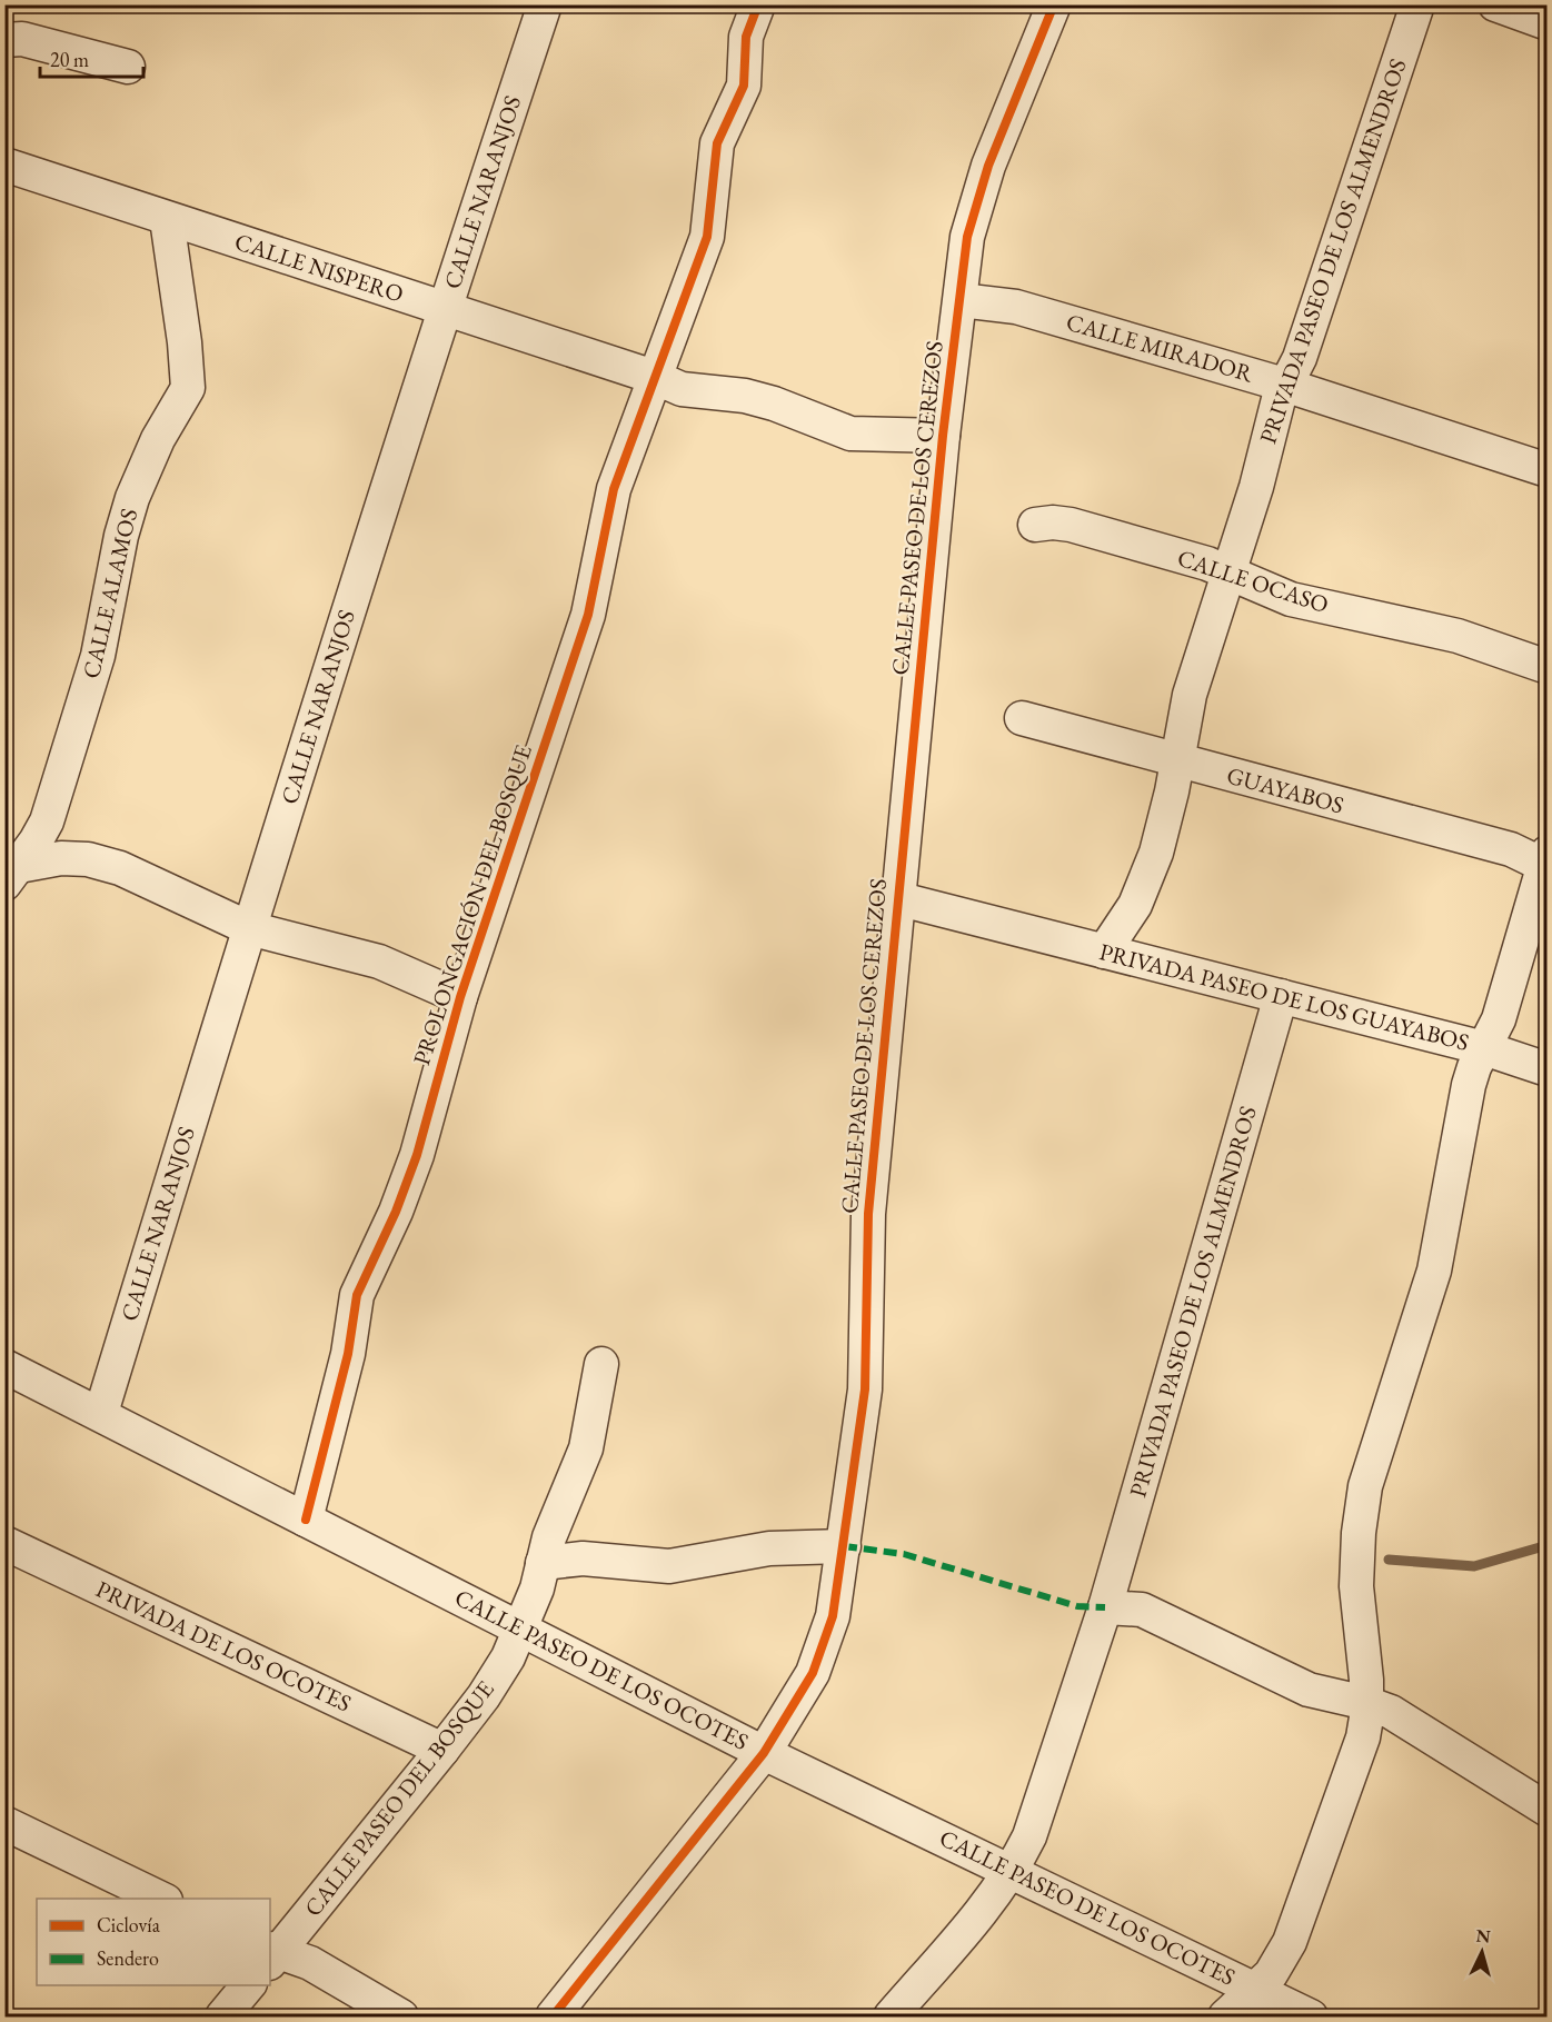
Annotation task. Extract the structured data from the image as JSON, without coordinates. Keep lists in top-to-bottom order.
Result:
{
  "streets": {
    "street": [
      "CALLE NARANJOS",
      "PRIVADA PASEO DE LOS ALMENDROS",
      "CALLE NISPERO",
      "CALLE MIRADOR",
      "CALLE PASEO DE LOS CEREZOS",
      "CALLE OCASO",
      "CALLE ALAMOS",
      "GUAYABOS",
      "PROLONGACIÓN DEL BOSQUE",
      "PRIVADA PASEO DE LOS GUAYABOS",
      "PRIVADA DE LOS OCOTES",
      "CALLE PASEO DE LOS OCOTES",
      "CALLE PASEO DEL BOSQUE"
    ]
  },
  "crossings": [
    ["CALLE NARANJOS", "CALLE NISPERO"],
    ["CALLE NARANJOS", "CALLE PASEO DE LOS OCOTES"],
    ["PRIVADA PASEO DE LOS ALMENDROS", "CALLE MIRADOR"],
    ["PRIVADA PASEO DE LOS ALMENDROS", "CALLE OCASO"],
    ["PRIVADA PASEO DE LOS ALMENDROS", "GUAYABOS"],
    ["PRIVADA PASEO DE LOS ALMENDROS", "PRIVADA PASEO DE LOS GUAYABOS"],
    ["PRIVADA PASEO DE LOS ALMENDROS", "CALLE PASEO DE LOS OCOTES"],
    ["CALLE NISPERO", "CALLE PASEO DE LOS CEREZOS"],
    ["CALLE NISPERO", "CALLE ALAMOS"],
    ["CALLE NISPERO", "PROLONGACIÓN DEL BOSQUE"],
    ["CALLE MIRADOR", "CALLE PASEO DE LOS CEREZOS"],
    ["CALLE PASEO DE LOS CEREZOS", "PRIVADA PASEO DE LOS GUAYABOS"],
    ["CALLE PASEO DE LOS CEREZOS", "CALLE PASEO DE LOS OCOTES"],
    ["PROLONGACIÓN DEL BOSQUE", "CALLE PASEO DE LOS OCOTES"],
    ["PRIVADA PASEO DE LOS GUAYABOS", "CALLE PASEO DE LOS OCOTES"],
    ["PRIVADA DE LOS OCOTES", "CALLE PASEO DEL BOSQUE"],
    ["CALLE PASEO DE LOS OCOTES", "CALLE PASEO DEL BOSQUE"]
  ],
  "legend": ["Ciclovía", "Sendero"],
  "scale_bar": "20 m",
  "north": "top"
}
